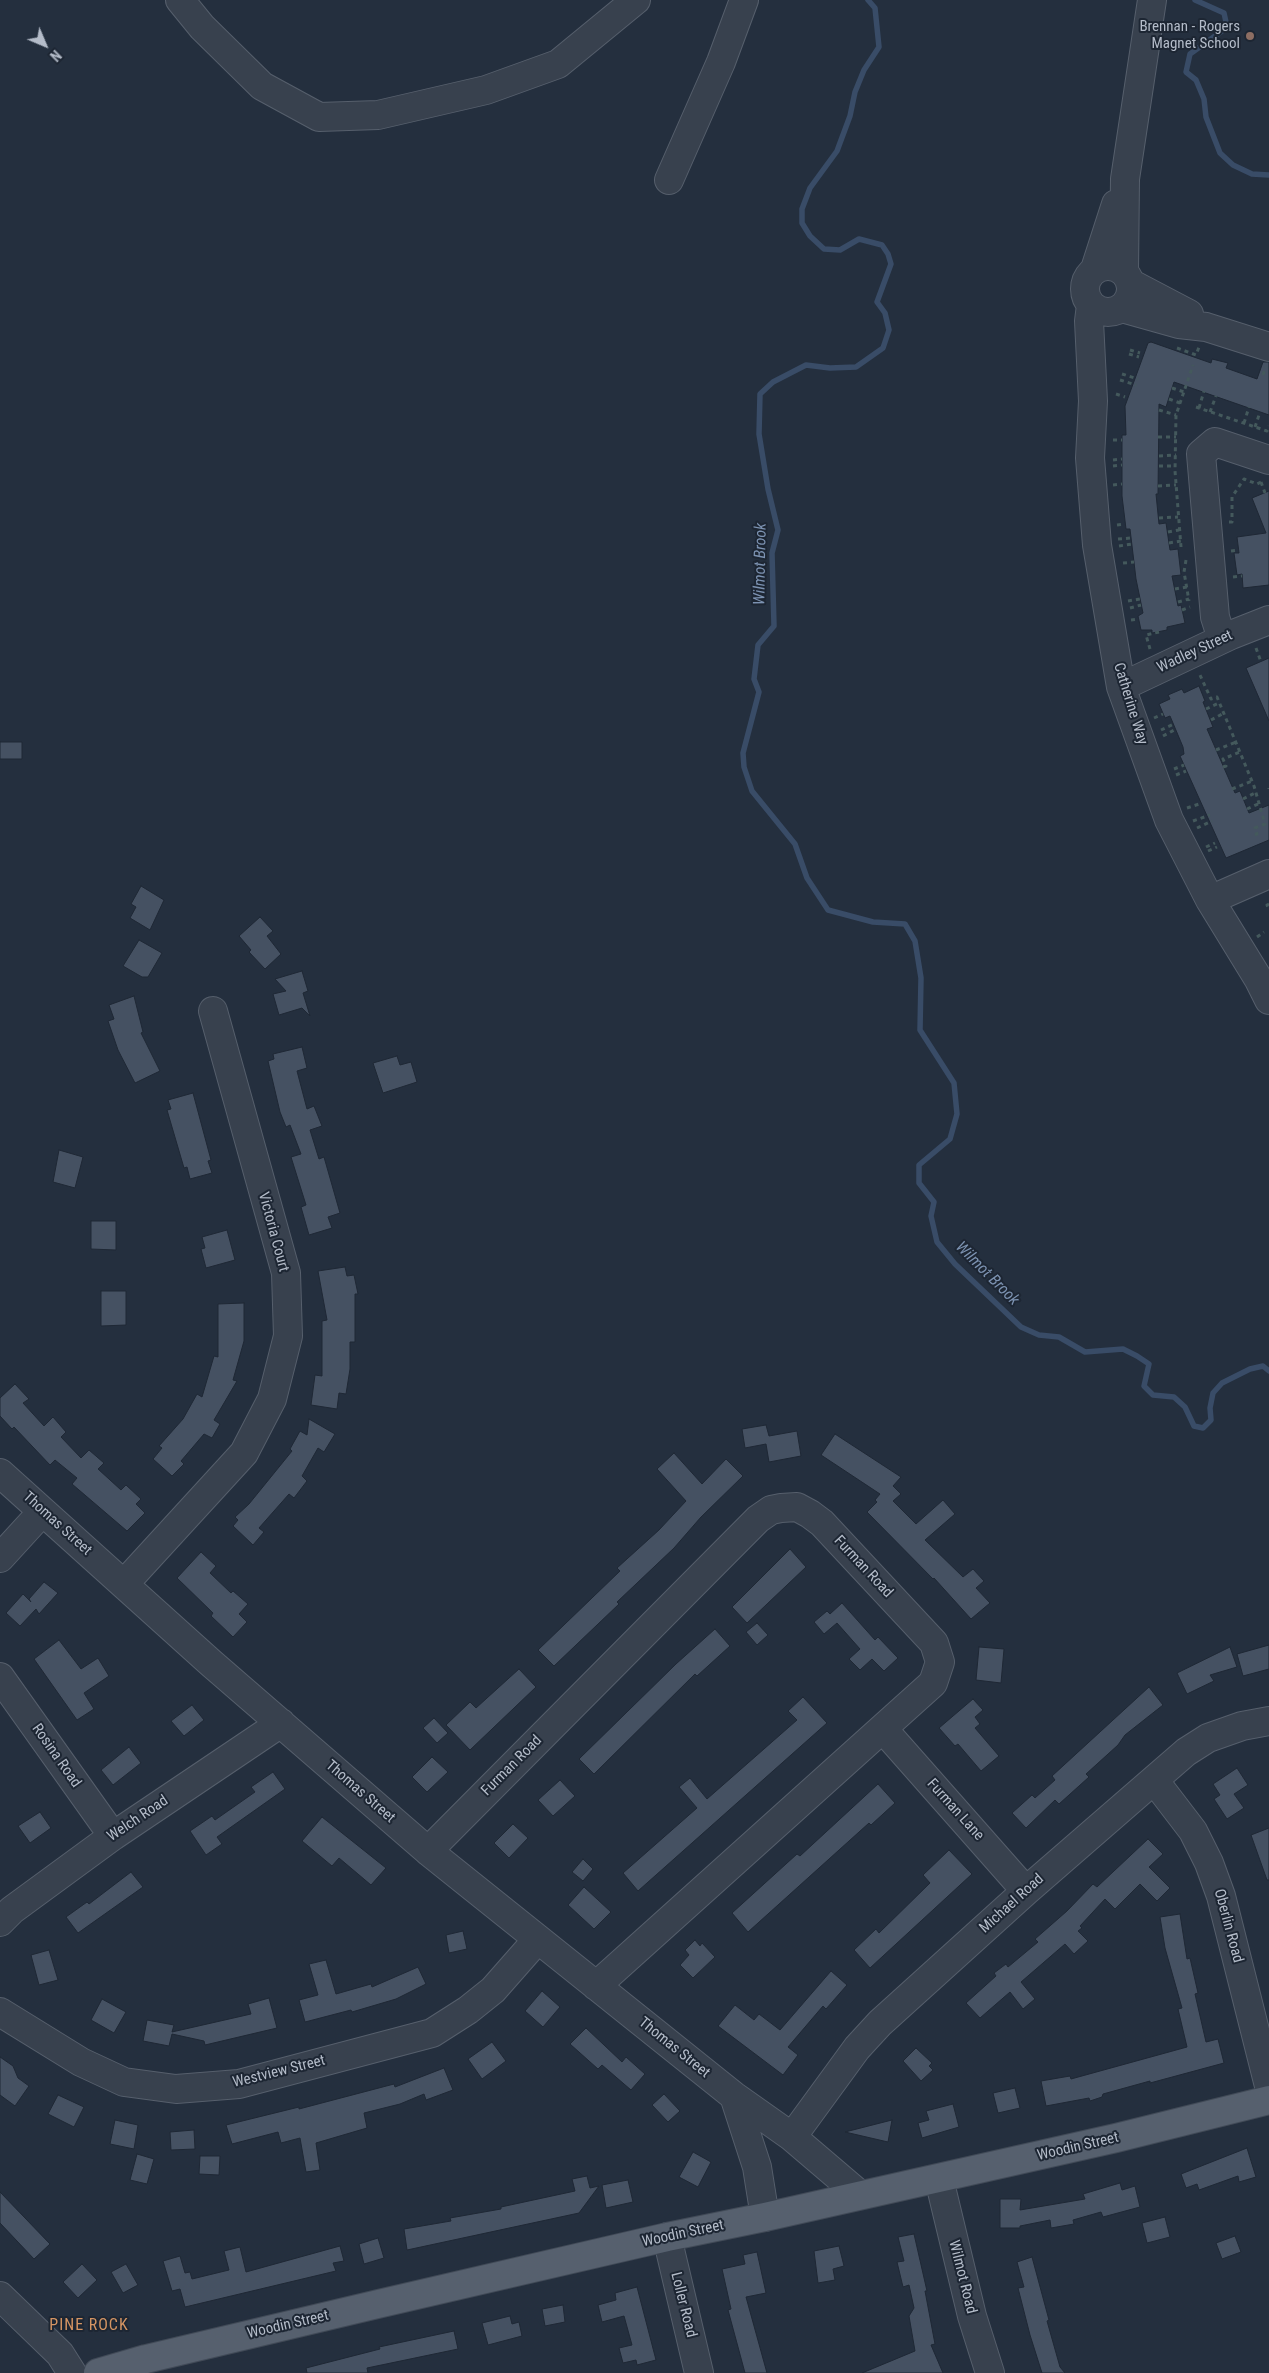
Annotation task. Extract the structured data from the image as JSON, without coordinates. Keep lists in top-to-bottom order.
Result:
{
  "streets": {
    "main road": ["Woodin Street"],
    "street": [
      "Wadley Street",
      "Catherine Way",
      "Victoria Court",
      "Thomas Street",
      "Furman Road",
      "Rosina Road",
      "Furman Lane",
      "Welch Road",
      "Michael Road",
      "Oberlin Road",
      "Westview Street",
      "Wilmot Road",
      "Loller Road"
    ]
  },
  "crossings": [
    ["Wadley Street", "Catherine Way"],
    ["Victoria Court", "Thomas Street"],
    ["Thomas Street", "Furman Road"],
    ["Thomas Street", "Welch Road"],
    ["Thomas Street", "Michael Road"],
    ["Thomas Street", "Westview Street"],
    ["Thomas Street", "Woodin Street"],
    ["Furman Road", "Furman Lane"],
    ["Rosina Road", "Welch Road"],
    ["Furman Lane", "Michael Road"],
    ["Michael Road", "Oberlin Road"],
    ["Woodin Street", "Wilmot Road"],
    ["Woodin Street", "Loller Road"]
  ],
  "districts": ["PINE ROCK"],
  "water": ["Wilmot Brook"],
  "places": ["Brennan - Rogers Magnet School"],
  "north": "bottom right"
}
